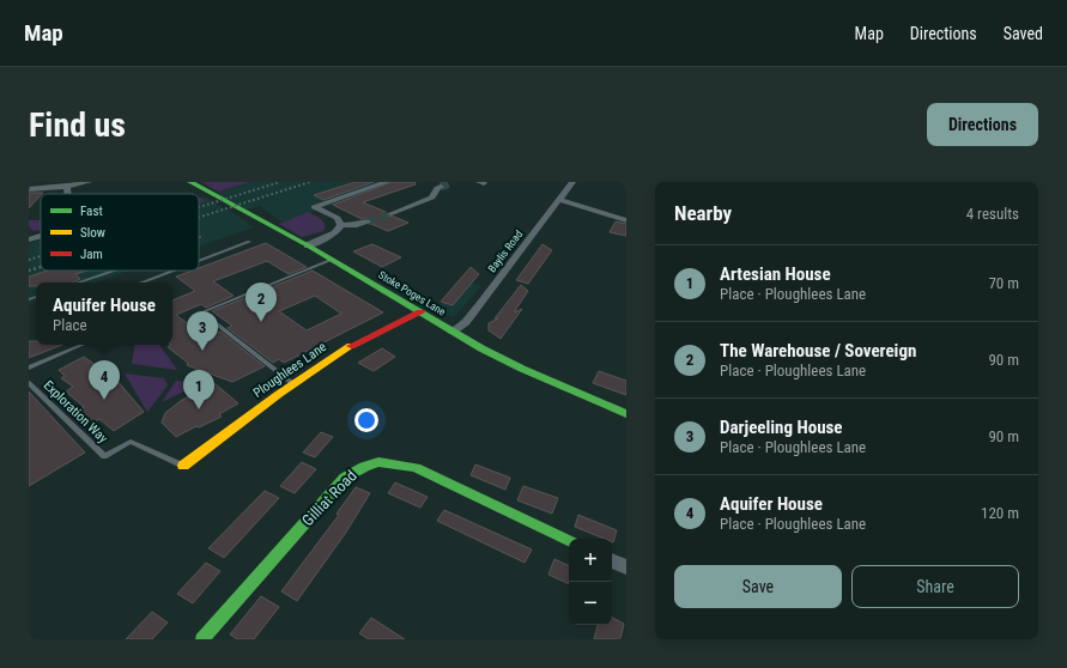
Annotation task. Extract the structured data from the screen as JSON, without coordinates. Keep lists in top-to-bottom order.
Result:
{
  "streets": {
    "street": [
      "Baylis Road",
      "Stoke Poges Lane",
      "Ploughlees Lane",
      "Gilliat Road"
    ],
    "lane": ["Exploration Way"]
  },
  "crossings": [
    ["Baylis Road", "Stoke Poges Lane"],
    ["Stoke Poges Lane", "Ploughlees Lane"],
    ["Ploughlees Lane", "Exploration Way"]
  ],
  "legend": ["Fast", "Slow", "Jam"],
  "page": {
    "header": "Map",
    "nav": ["Map", "Directions", "Saved"],
    "buttons": [
      "Directions",
      ["Save", "Share"]
    ],
    "title": "Find us",
    "heading": ["Nearby", "4 results"],
    "list": [
      {
        "mark": "1",
        "name": "Artesian House",
        "note": "Place · Ploughlees Lane",
        "value": "70 m"
      },
      {
        "mark": "2",
        "name": "The Warehouse / Sovereign",
        "note": "Place · Ploughlees Lane",
        "value": "90 m"
      },
      {
        "mark": "3",
        "name": "Darjeeling House",
        "note": "Place · Ploughlees Lane",
        "value": "90 m"
      },
      {
        "mark": "4",
        "name": "Aquifer House",
        "note": "Place · Ploughlees Lane",
        "value": "120 m"
      }
    ],
    "pins": [
      "2",
      "3",
      "4",
      "1"
    ],
    "popup": ["Aquifer House", "Place"],
    "map_buttons": ["+", "−"]
  }
}
